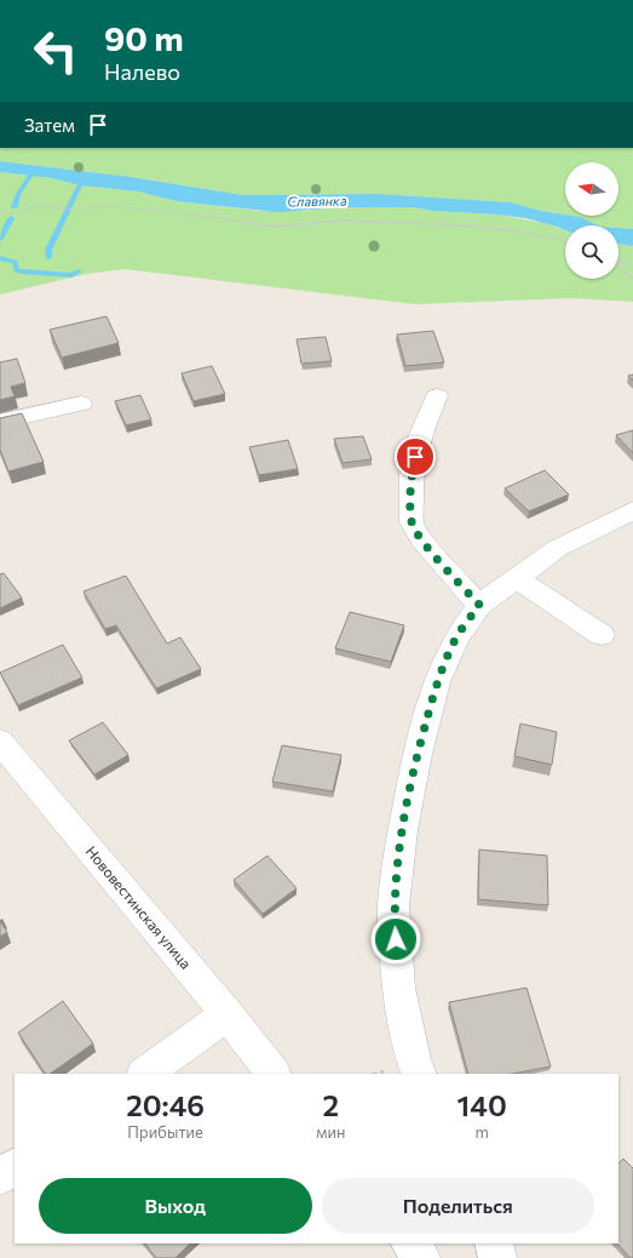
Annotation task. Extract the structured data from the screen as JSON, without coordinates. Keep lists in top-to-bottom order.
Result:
{
  "streets": {
    "street": ["Нововестинская улица"]
  },
  "water": ["Славянка"],
  "north": "left",
  "page": {
    "turn": ["90 m", "Налево"],
    "then": "Затем",
    "eta": [
      "20:46",
      "Прибытие",
      "2",
      "мин",
      "140",
      "m"
    ],
    "buttons": ["Выход", "Поделиться"]
  }
}
